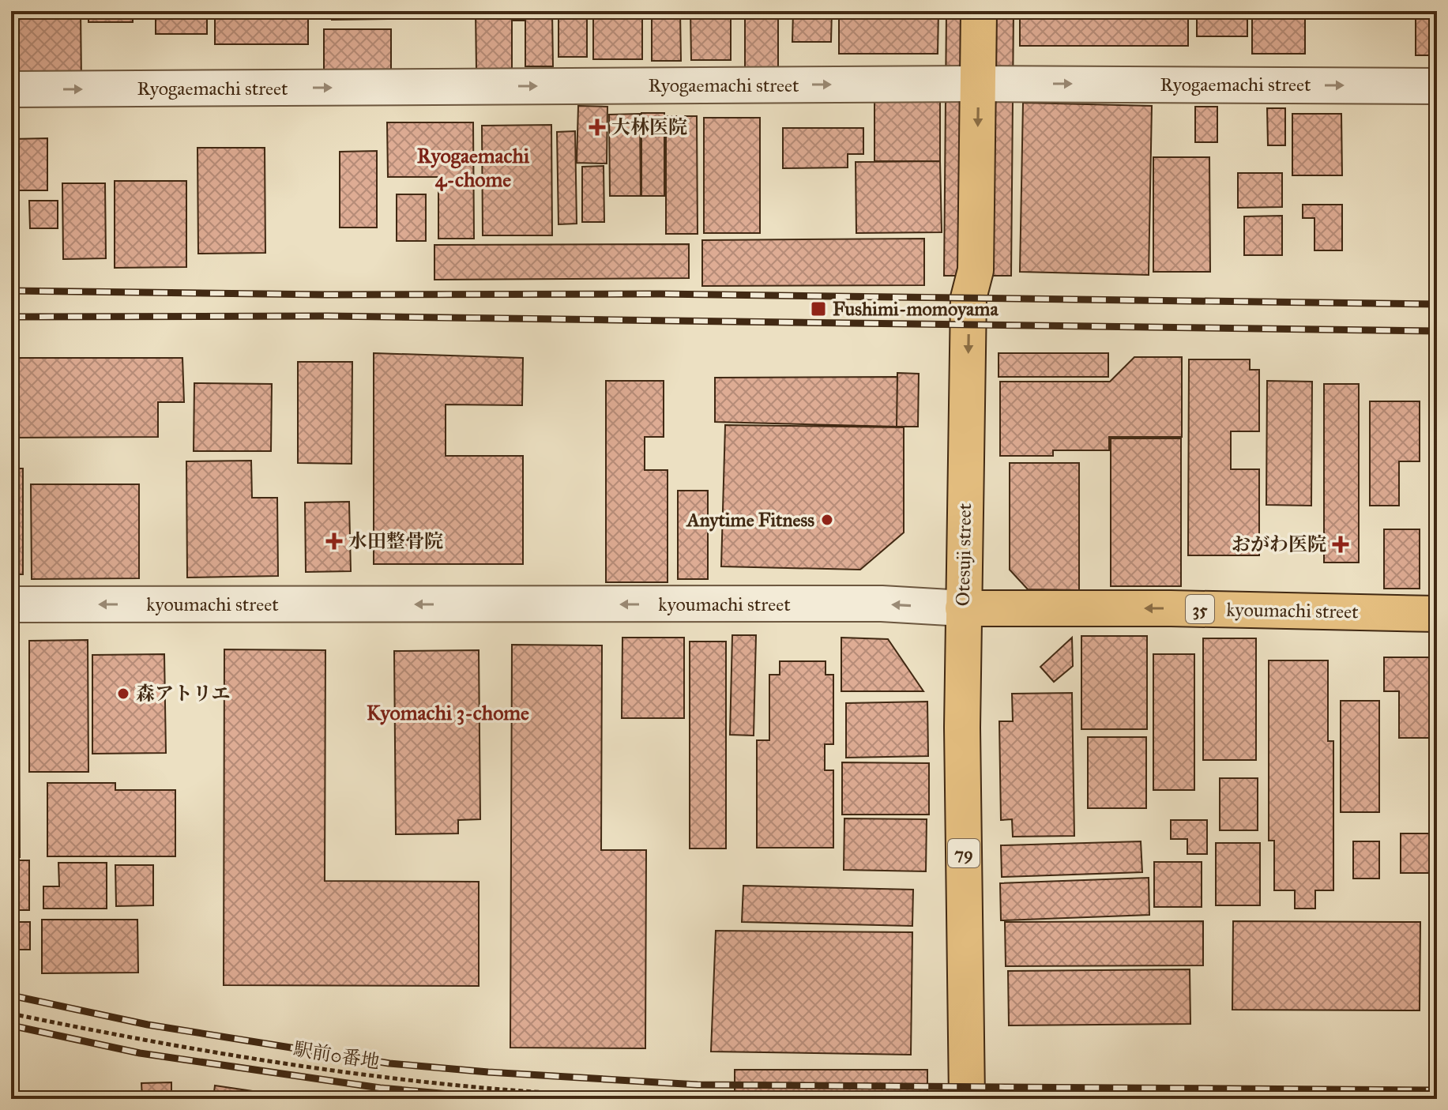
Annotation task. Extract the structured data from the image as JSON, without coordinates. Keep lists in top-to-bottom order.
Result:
{
  "streets": {
    "main road": [
      "Otesuji street",
      "kyoumachi street",
      "35",
      "79"
    ],
    "street": ["Ryogaemachi street"],
    "path": ["駅前0番地"]
  },
  "crossings": [
    ["Ryogaemachi street", "Otesuji street"],
    ["Otesuji street", "kyoumachi street"]
  ],
  "one_way": ["Ryogaemachi street", "Otesuji street", "kyoumachi street"],
  "districts": ["Ryogaemachi 4-chome", "Kyomachi 3-chome"],
  "places": {
    "health": ["大林医院", "水田整骨院", "おがわ医院"],
    "transit": ["Fushimi-momoyama"],
    "other": ["Anytime Fitness", "森アトリエ"]
  }
}
